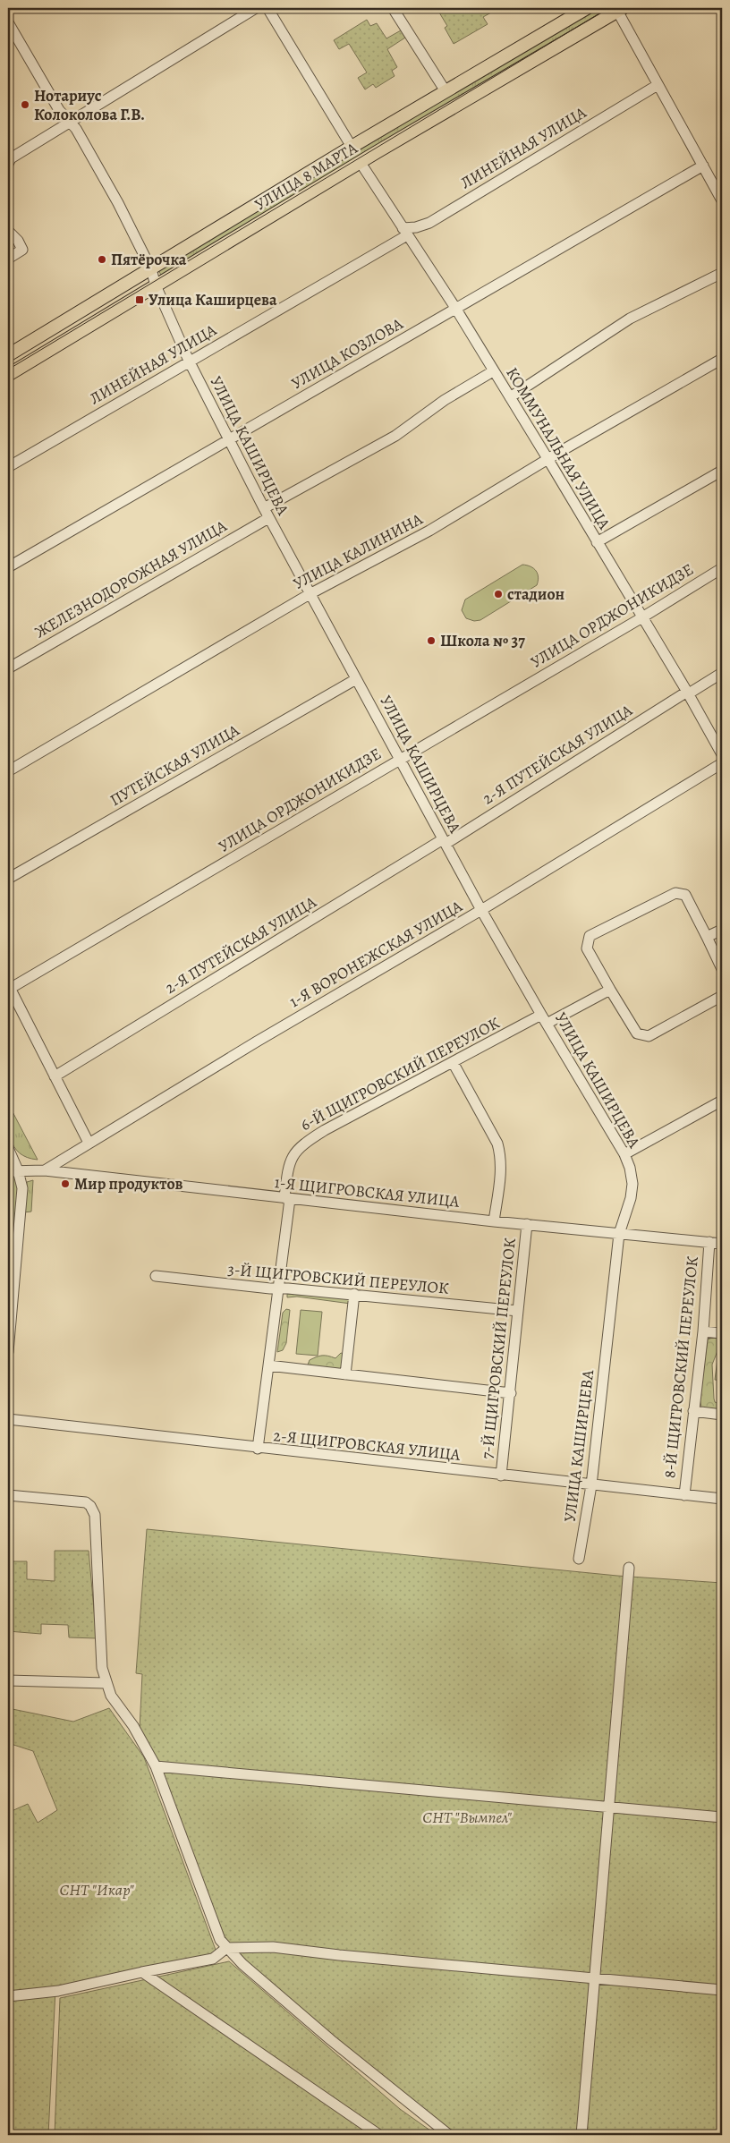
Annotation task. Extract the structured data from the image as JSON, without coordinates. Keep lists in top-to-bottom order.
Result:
{
  "streets": {
    "main road": ["УЛИЦА 8 МАРТА"],
    "street": [
      "ЛИНЕЙНАЯ УЛИЦА",
      "УЛИЦА КОЗЛОВА",
      "УЛИЦА КАШИРЦЕВА",
      "КОММУНАЛЬНАЯ УЛИЦА",
      "УЛИЦА КАЛИНИНА",
      "ЖЕЛЕЗНОДОРОЖНАЯ УЛИЦА",
      "УЛИЦА ОРДЖОНИКИДЗЕ",
      "2-Я ПУТЕЙСКАЯ УЛИЦА",
      "ПУТЕЙСКАЯ УЛИЦА",
      "1-Я ВОРОНЕЖСКАЯ УЛИЦА",
      "6-Й ЩИГРОВСКИЙ ПЕРЕУЛОК",
      "1-Я ЩИГРОВСКАЯ УЛИЦА",
      "3-Й ЩИГРОВСКИЙ ПЕРЕУЛОК",
      "7-Й ЩИГРОВСКИЙ ПЕРЕУЛОК",
      "8-Й ЩИГРОВСКИЙ ПЕРЕУЛОК",
      "2-Я ЩИГРОВСКАЯ УЛИЦА"
    ]
  },
  "crossings": [
    ["ЛИНЕЙНАЯ УЛИЦА", "УЛИЦА КАШИРЦЕВА"],
    ["ЛИНЕЙНАЯ УЛИЦА", "КОММУНАЛЬНАЯ УЛИЦА"],
    ["УЛИЦА 8 МАРТА", "УЛИЦА КАШИРЦЕВА"],
    ["УЛИЦА 8 МАРТА", "КОММУНАЛЬНАЯ УЛИЦА"],
    ["УЛИЦА КОЗЛОВА", "УЛИЦА КАШИРЦЕВА"],
    ["УЛИЦА КОЗЛОВА", "КОММУНАЛЬНАЯ УЛИЦА"],
    ["УЛИЦА КАШИРЦЕВА", "УЛИЦА КАЛИНИНА"],
    ["УЛИЦА КАШИРЦЕВА", "ЖЕЛЕЗНОДОРОЖНАЯ УЛИЦА"],
    ["УЛИЦА КАШИРЦЕВА", "УЛИЦА ОРДЖОНИКИДЗЕ"],
    ["УЛИЦА КАШИРЦЕВА", "2-Я ПУТЕЙСКАЯ УЛИЦА"],
    ["УЛИЦА КАШИРЦЕВА", "ПУТЕЙСКАЯ УЛИЦА"],
    ["УЛИЦА КАШИРЦЕВА", "1-Я ВОРОНЕЖСКАЯ УЛИЦА"],
    ["УЛИЦА КАШИРЦЕВА", "6-Й ЩИГРОВСКИЙ ПЕРЕУЛОК"],
    ["УЛИЦА КАШИРЦЕВА", "1-Я ЩИГРОВСКАЯ УЛИЦА"],
    ["УЛИЦА КАШИРЦЕВА", "2-Я ЩИГРОВСКАЯ УЛИЦА"],
    ["КОММУНАЛЬНАЯ УЛИЦА", "УЛИЦА КАЛИНИНА"],
    ["КОММУНАЛЬНАЯ УЛИЦА", "ЖЕЛЕЗНОДОРОЖНАЯ УЛИЦА"],
    ["КОММУНАЛЬНАЯ УЛИЦА", "УЛИЦА ОРДЖОНИКИДЗЕ"],
    ["КОММУНАЛЬНАЯ УЛИЦА", "2-Я ПУТЕЙСКАЯ УЛИЦА"],
    ["1-Я ВОРОНЕЖСКАЯ УЛИЦА", "1-Я ЩИГРОВСКАЯ УЛИЦА"],
    ["6-Й ЩИГРОВСКИЙ ПЕРЕУЛОК", "1-Я ЩИГРОВСКАЯ УЛИЦА"],
    ["6-Й ЩИГРОВСКИЙ ПЕРЕУЛОК", "3-Й ЩИГРОВСКИЙ ПЕРЕУЛОК"],
    ["6-Й ЩИГРОВСКИЙ ПЕРЕУЛОК", "2-Я ЩИГРОВСКАЯ УЛИЦА"],
    ["1-Я ЩИГРОВСКАЯ УЛИЦА", "7-Й ЩИГРОВСКИЙ ПЕРЕУЛОК"],
    ["1-Я ЩИГРОВСКАЯ УЛИЦА", "8-Й ЩИГРОВСКИЙ ПЕРЕУЛОК"],
    ["3-Й ЩИГРОВСКИЙ ПЕРЕУЛОК", "7-Й ЩИГРОВСКИЙ ПЕРЕУЛОК"],
    ["7-Й ЩИГРОВСКИЙ ПЕРЕУЛОК", "2-Я ЩИГРОВСКАЯ УЛИЦА"],
    ["8-Й ЩИГРОВСКИЙ ПЕРЕУЛОК", "2-Я ЩИГРОВСКАЯ УЛИЦА"]
  ],
  "parks": ["СНТ \"Вымпел\"", "СНТ \"Икар\""],
  "places": {
    "other": [
      "Нотариус Колоколова Г.В.",
      "Пятёрочка",
      "стадион",
      "Школа № 37",
      "Мир продуктов"
    ],
    "transit": ["Улица Каширцева"]
  }
}
